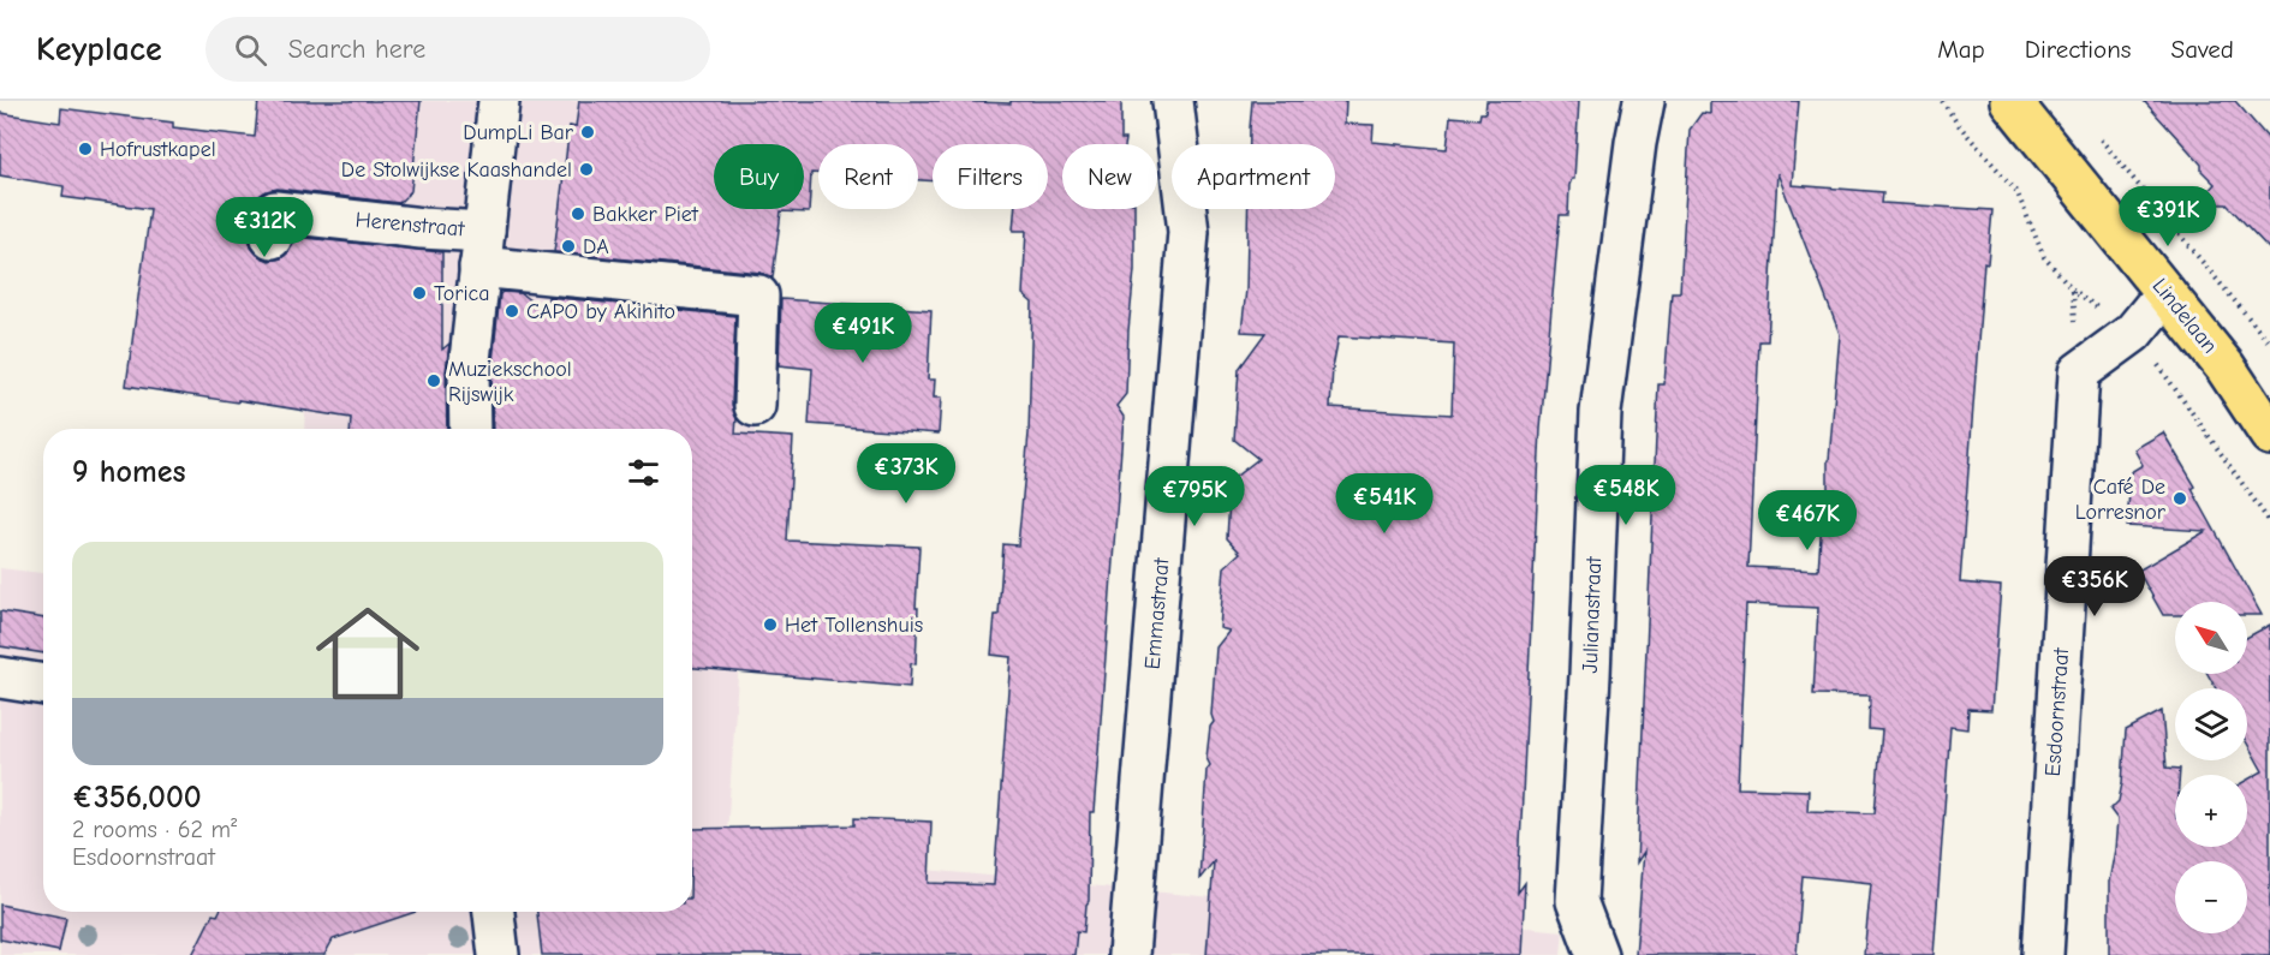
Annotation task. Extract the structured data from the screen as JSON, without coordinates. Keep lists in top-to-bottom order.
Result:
{
  "streets": {
    "main road": ["Lindelaan"],
    "street": [
      "Herenstraat",
      "Emmastraat",
      "Julianastraat",
      "Esdoornstraat"
    ]
  },
  "crossings": [
    ["Lindelaan", "Esdoornstraat"]
  ],
  "places": [
    "DumpLi Bar",
    "Hofrustkapel",
    "De Stolwijkse Kaashandel",
    "Bakker Piet",
    "DA",
    "Torica",
    "CAPO by Akihito",
    "Muziekschool Rijswijk",
    "Café De Lorresnor",
    "Het Tollenshuis"
  ],
  "north": "top left",
  "page": {
    "header": "Keyplace",
    "search": "Search here",
    "nav": ["Map", "Directions", "Saved"],
    "chip": [
      "Buy",
      "Rent",
      "Filters",
      "New",
      "Apartment"
    ],
    "price": [
      "€391K",
      "€312K",
      "€491K",
      "€373K",
      "€548K",
      "€795K",
      "€541K",
      "€467K",
      "€356K"
    ],
    "heading": "9 homes",
    "list": [
      {
        "name": "€356,000",
        "note": "2 rooms · 62 m² · Esdoornstraat"
      }
    ],
    "map_buttons": ["+", "−"]
  }
}
